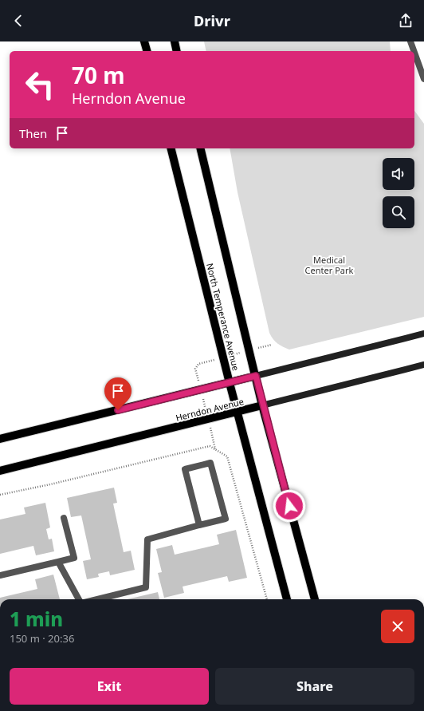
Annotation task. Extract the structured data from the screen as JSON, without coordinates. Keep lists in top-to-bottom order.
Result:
{
  "streets": {
    "main road": ["North Temperance Avenue", "Herndon Avenue"]
  },
  "crossings": [
    ["North Temperance Avenue", "Herndon Avenue"]
  ],
  "parks": ["Medical Center Park"],
  "page": {
    "header": "Drivr",
    "turn": ["70 m", "Herndon Avenue"],
    "then": "Then",
    "heading": ["1 min", "150 m · 20:36"],
    "buttons": ["Exit", "Share"]
  }
}
